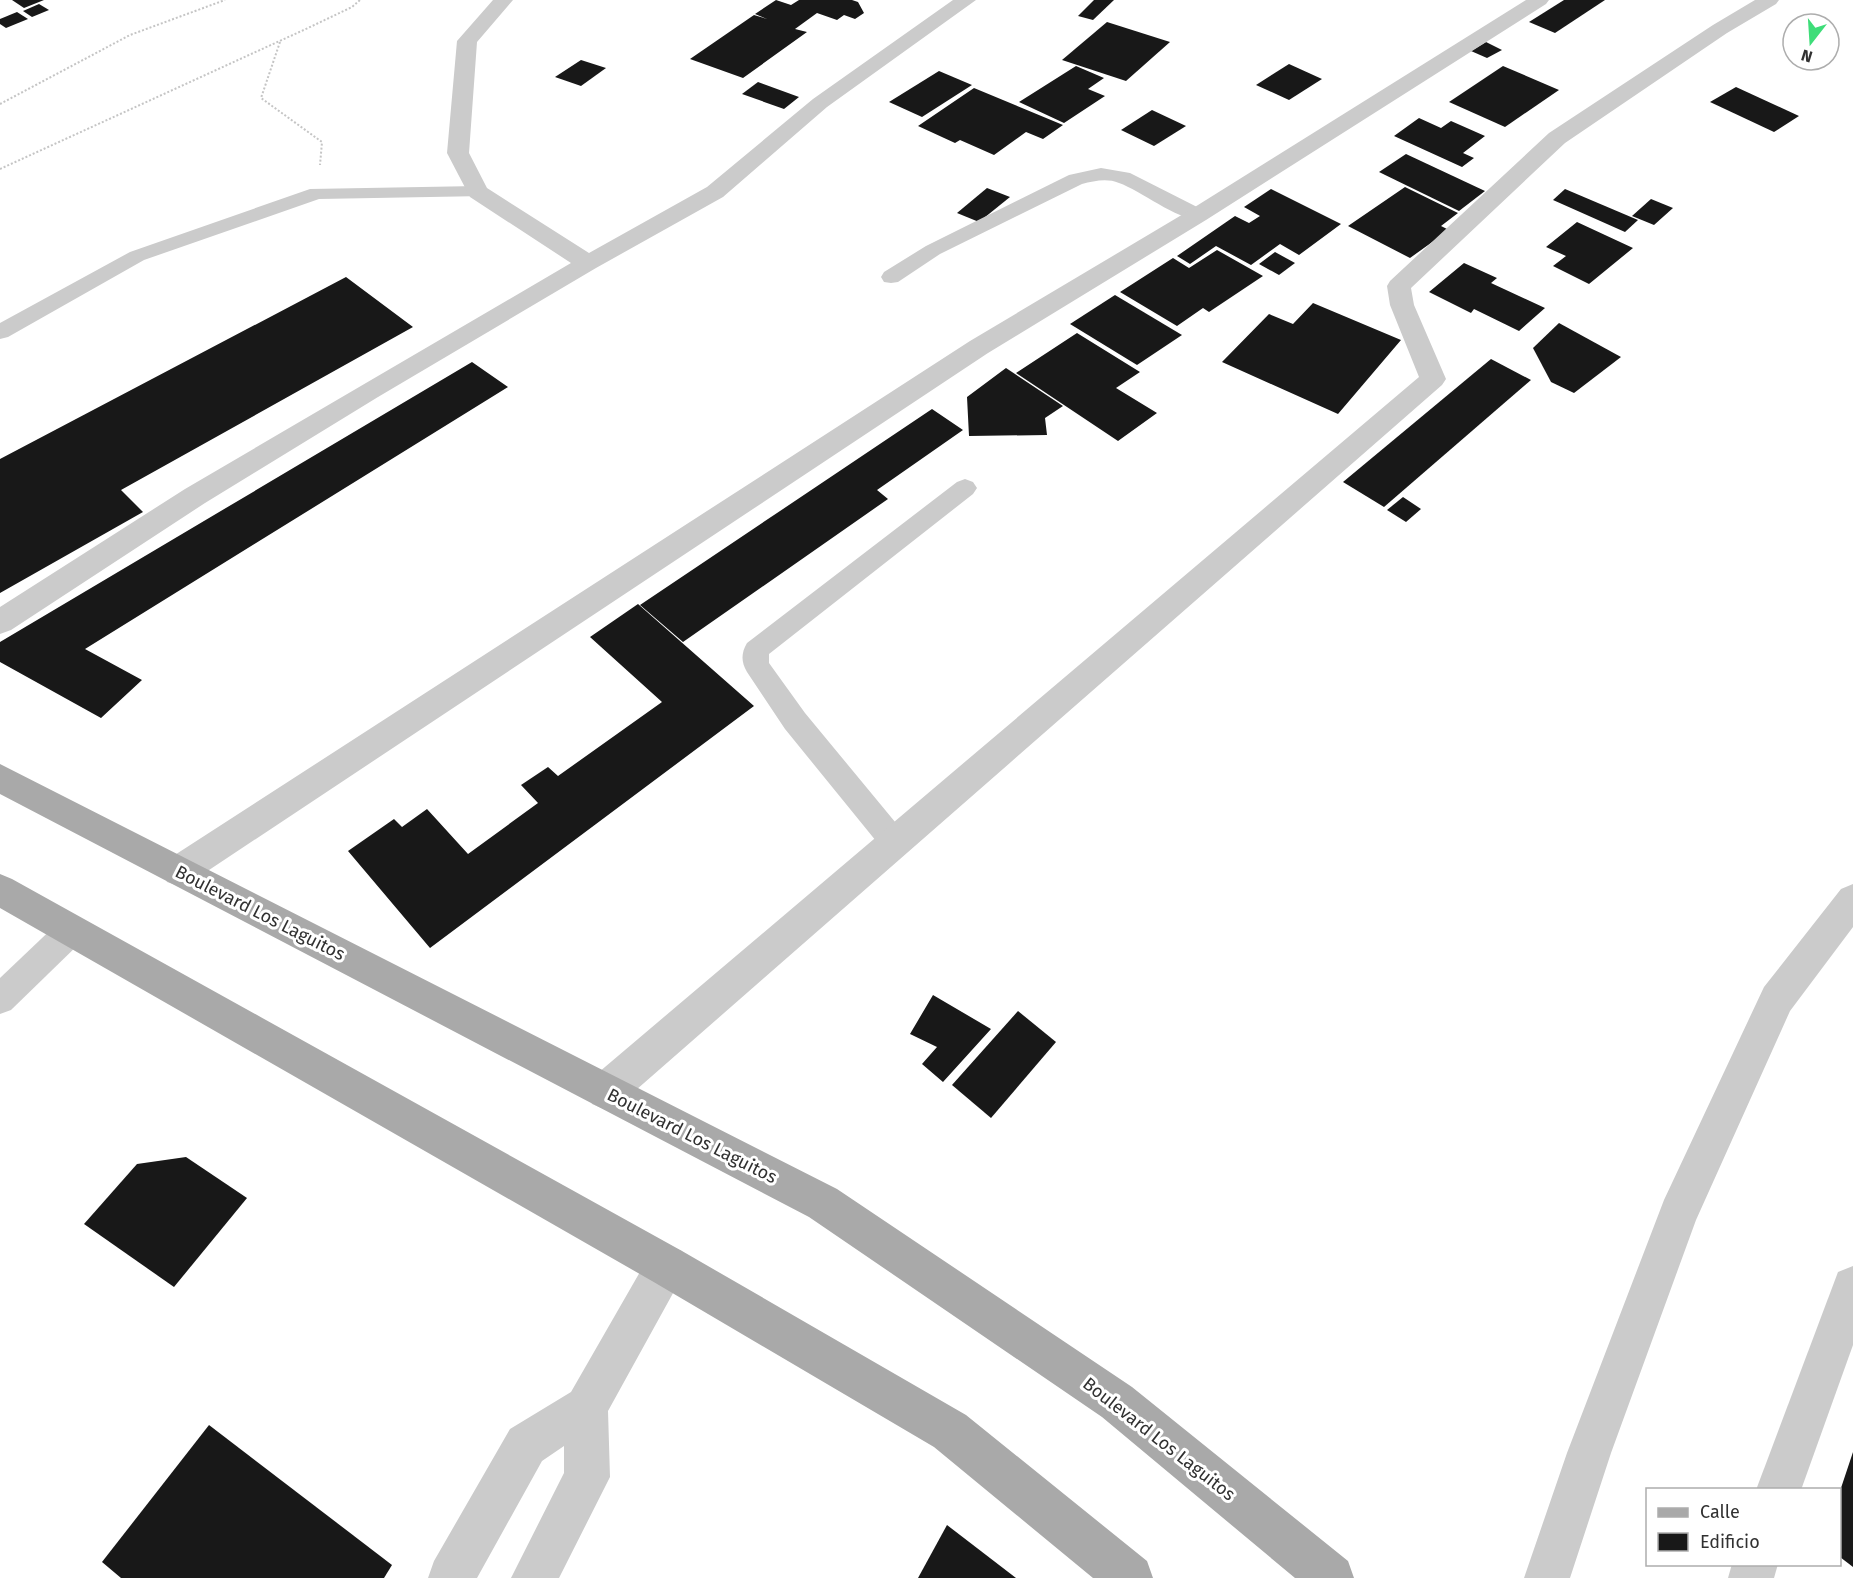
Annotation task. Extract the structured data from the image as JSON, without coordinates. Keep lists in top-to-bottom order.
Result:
{
  "streets": {
    "main road": ["Boulevard Los Laguitos"]
  },
  "legend": ["Calle", "Edificio"],
  "north": "bottom"
}
